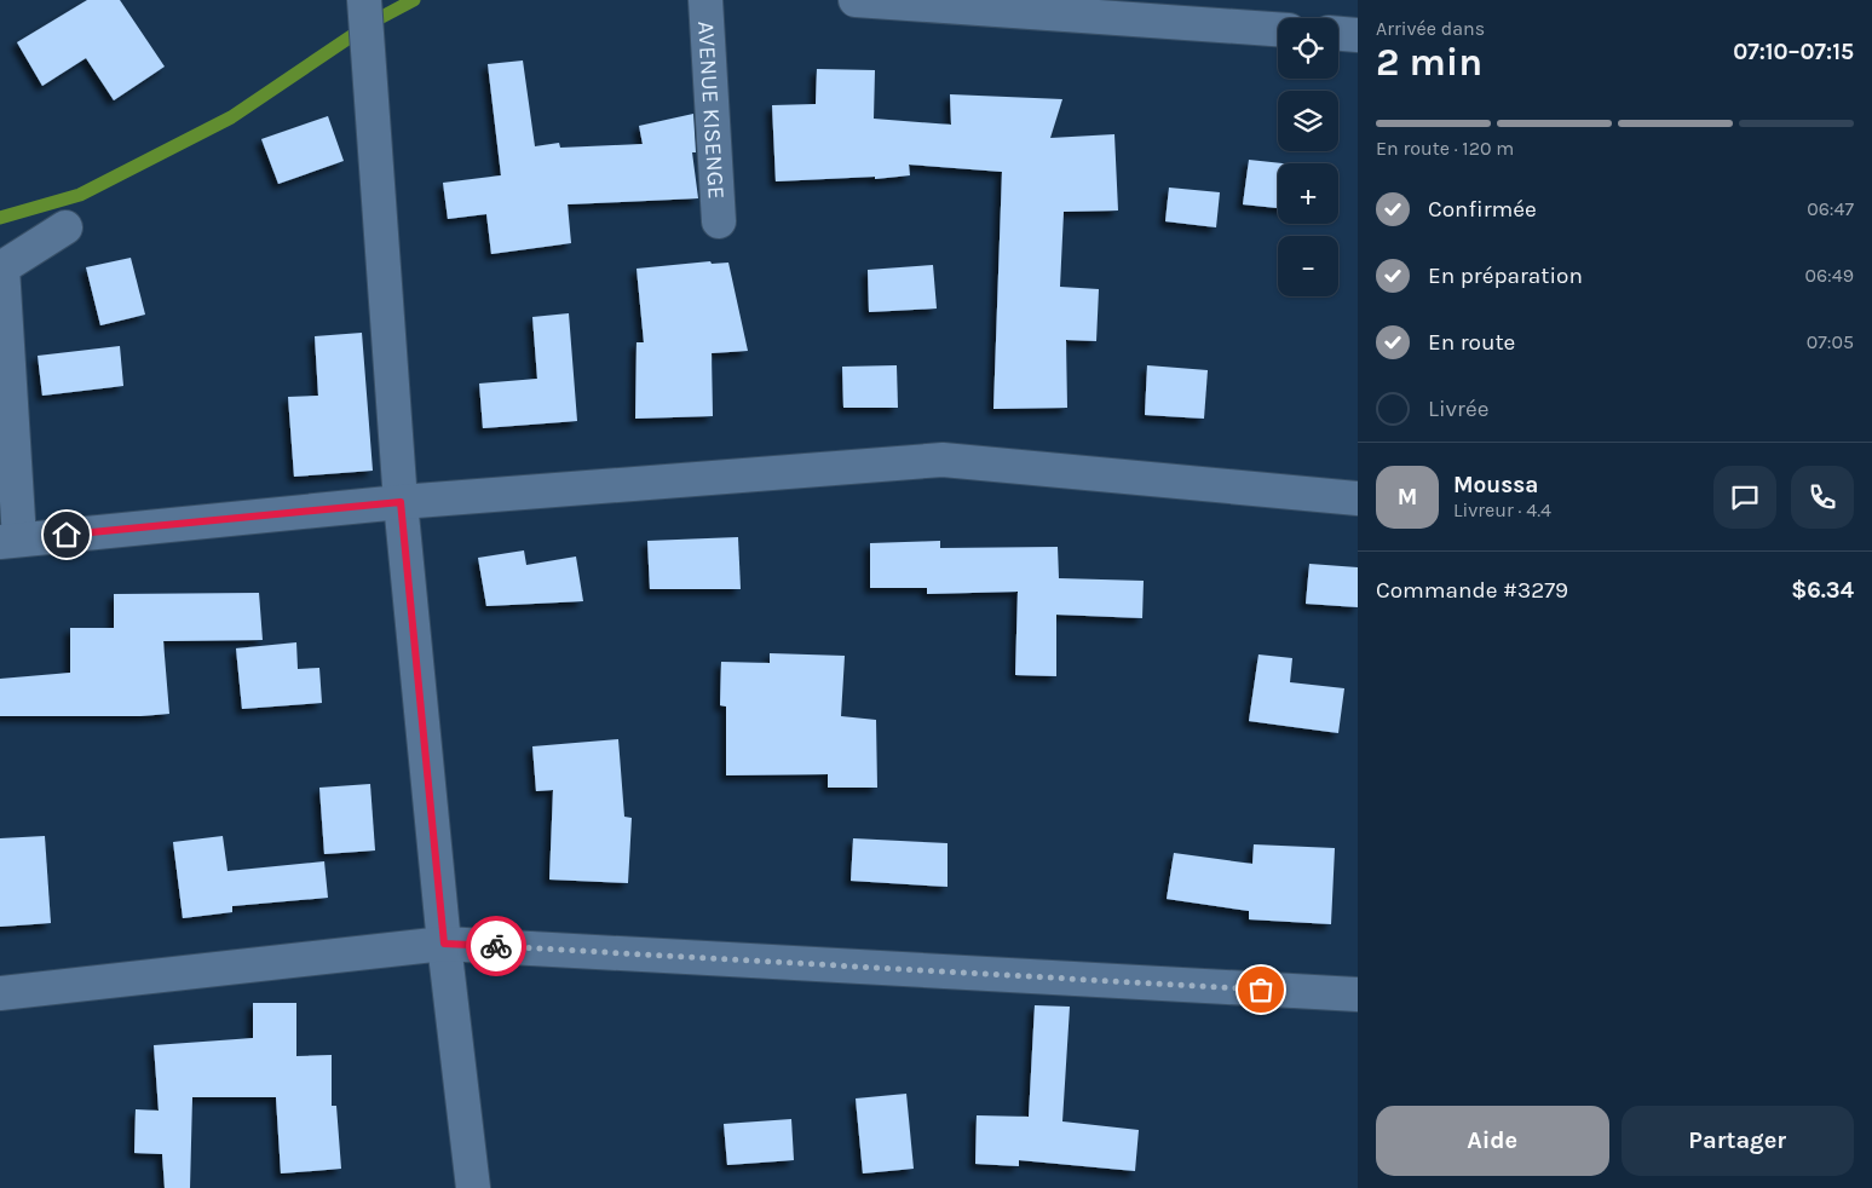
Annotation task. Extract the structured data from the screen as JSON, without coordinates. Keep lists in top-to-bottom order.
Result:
{
  "streets": {
    "street": ["AVENUE KISENGE"]
  },
  "page": {
    "heading": ["2 min", "Arrivée dans", "07:10–07:15"],
    "panel": [
      "Moussa",
      "Livreur · 4.4",
      "Commande #3279",
      "$6.34"
    ],
    "map_buttons": ["+", "−"],
    "bar": "En route · 120 m",
    "list": [
      ["Confirmée", "06:47"],
      ["En préparation", "06:49"],
      ["En route", "07:05"],
      "Livrée"
    ],
    "round": "M",
    "buttons": ["Aide", "Partager"]
  }
}
